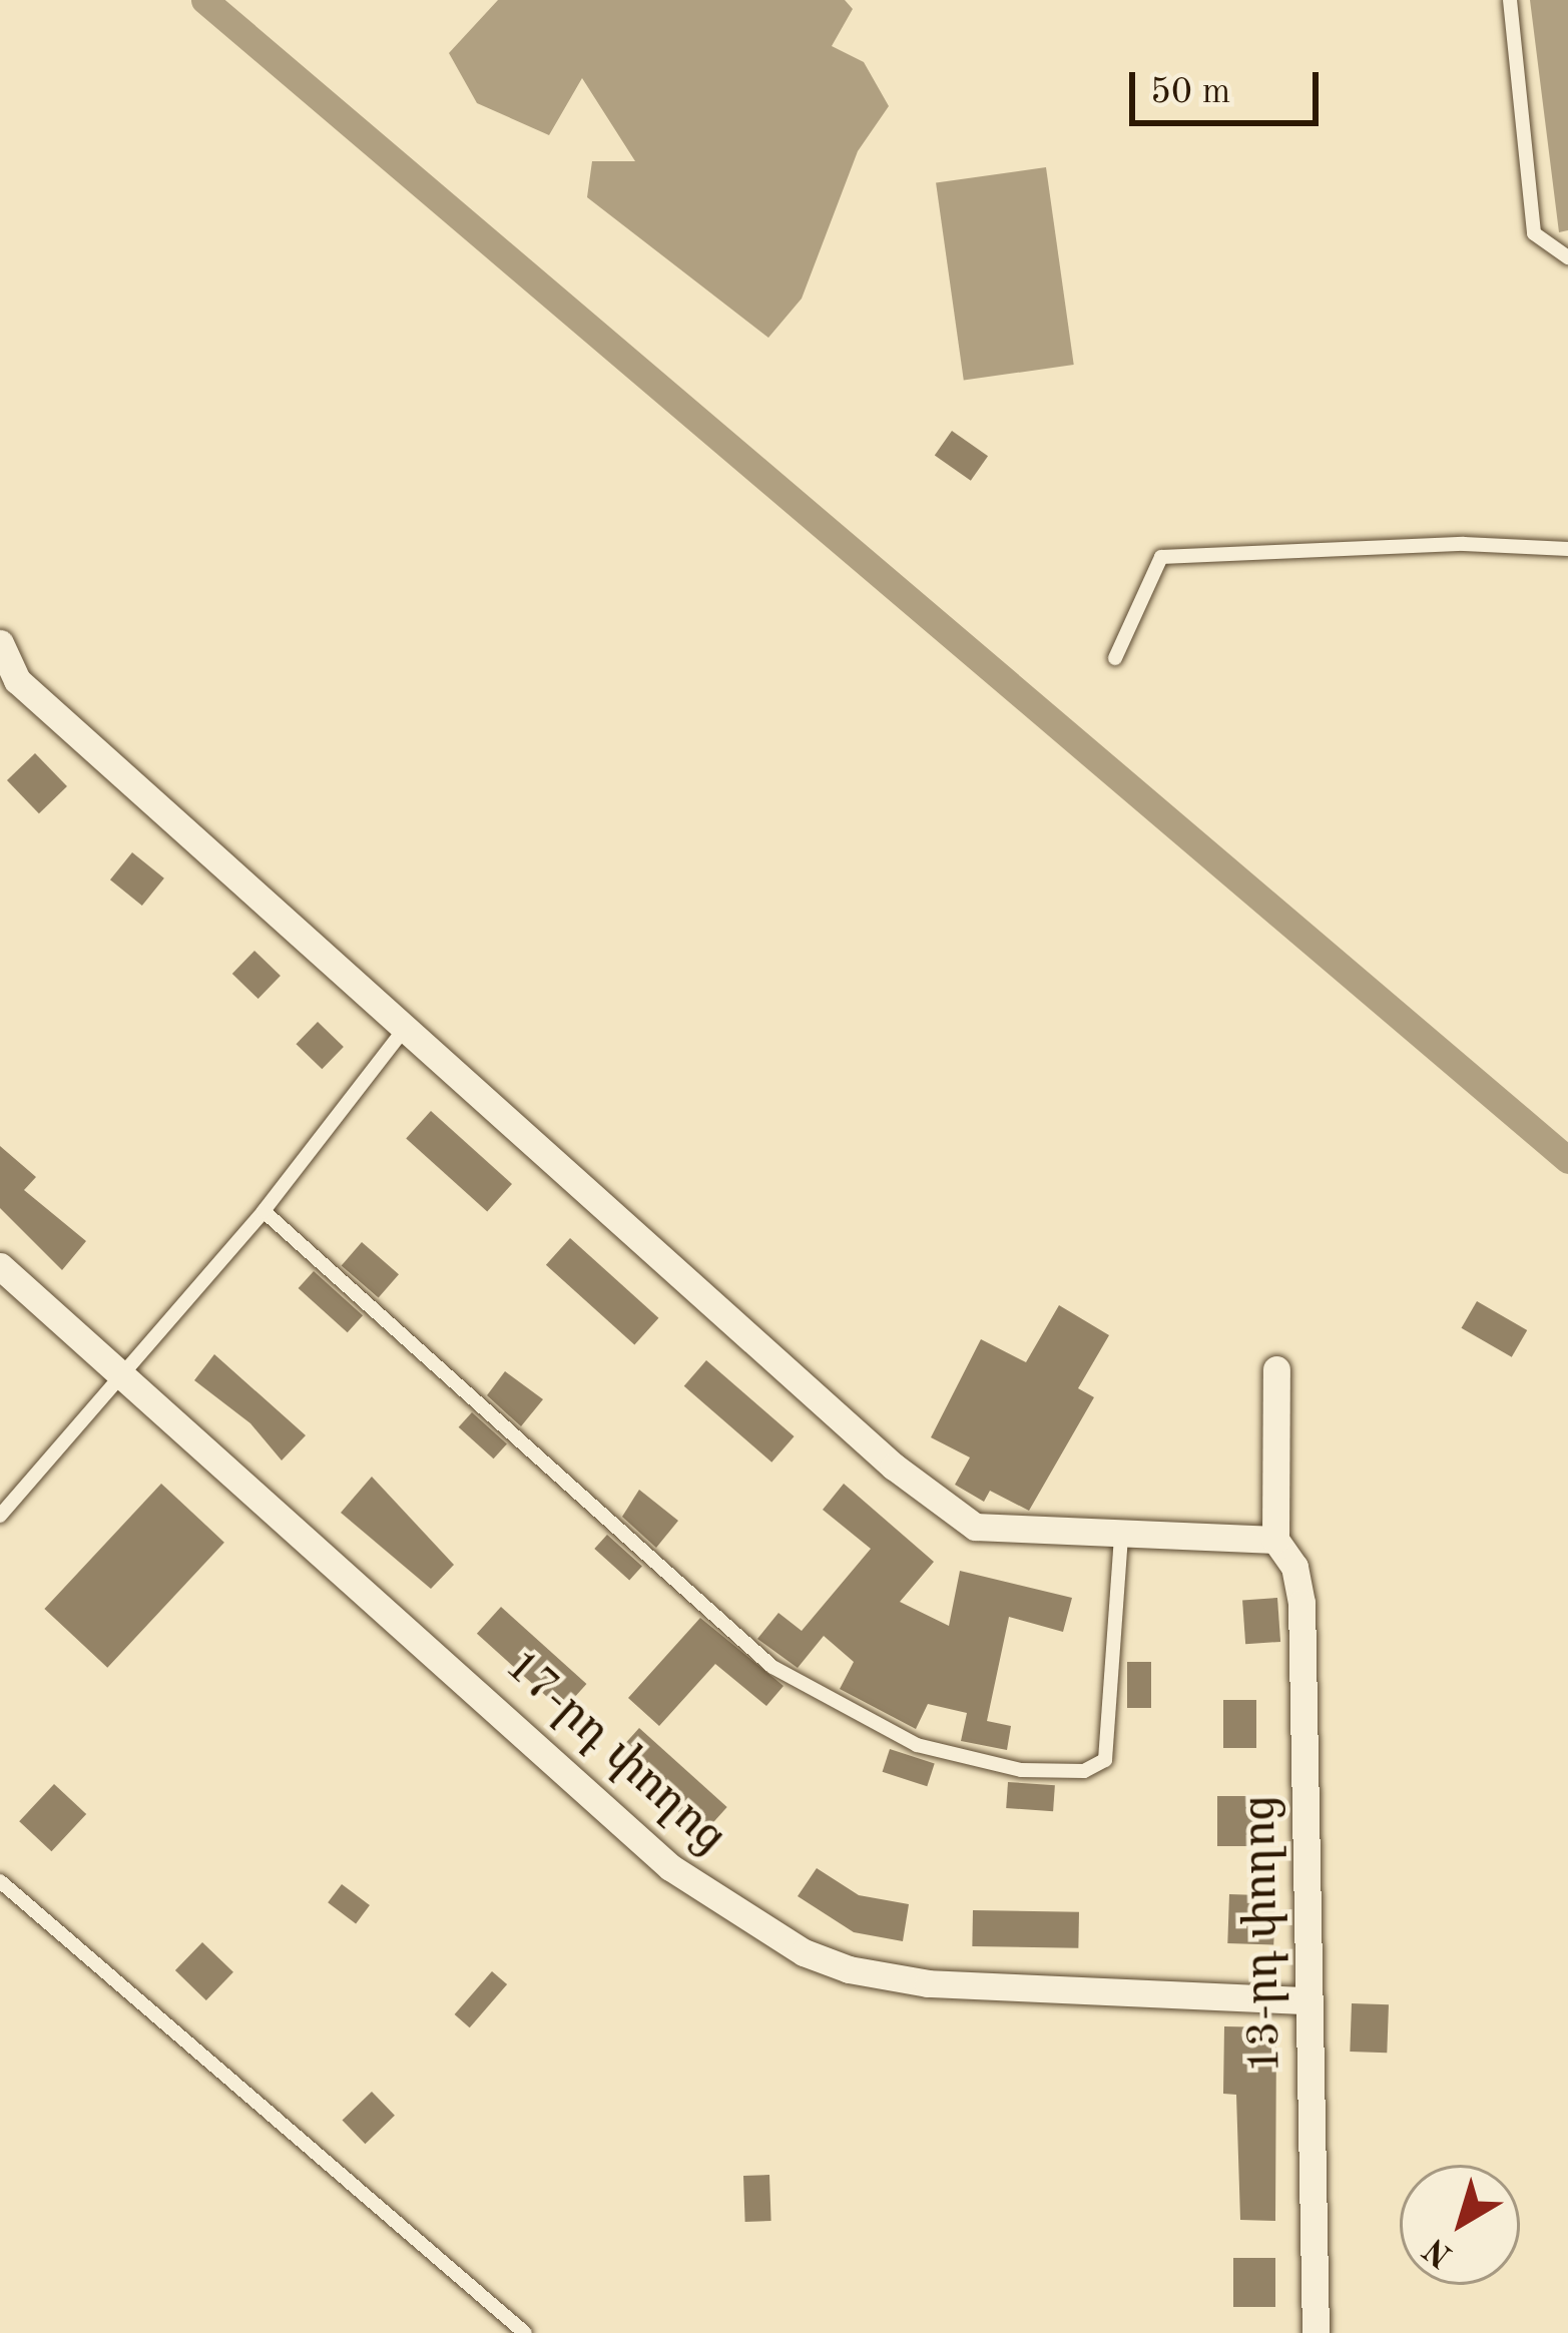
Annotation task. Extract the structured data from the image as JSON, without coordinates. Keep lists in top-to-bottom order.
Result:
{
  "streets": {
    "street": ["17-րդ փողոց", "13-րդ փողոց"]
  },
  "crossings": [
    ["17-րդ փողոց", "13-րդ փողոց"]
  ],
  "scale_bar": "50 m",
  "north": "bottom left"
}
